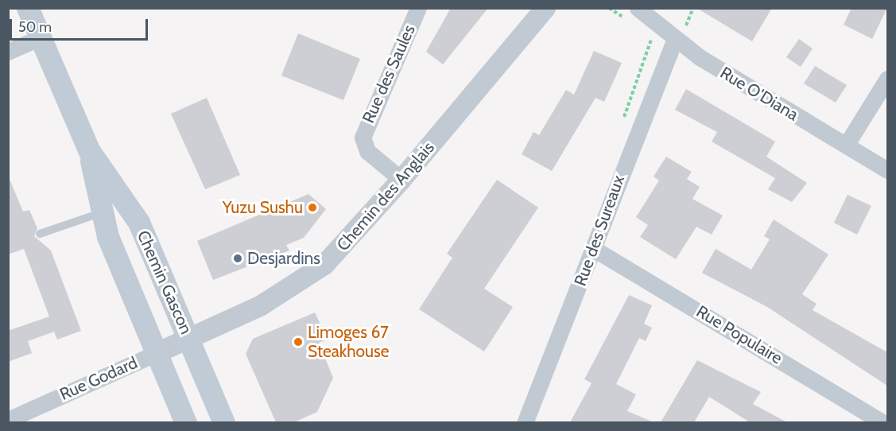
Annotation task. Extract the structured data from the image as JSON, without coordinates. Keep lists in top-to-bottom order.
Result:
{
  "streets": {
    "main road": ["Chemin Gascon"],
    "street": [
      "Rue des Saules",
      "Rue O'Diana",
      "Chemin des Anglais",
      "Rue des Sureaux",
      "Rue Populaire",
      "Rue Godard"
    ]
  },
  "crossings": [
    ["Rue des Saules", "Chemin des Anglais"],
    ["Rue O'Diana", "Rue des Sureaux"],
    ["Chemin des Anglais", "Chemin Gascon"],
    ["Chemin des Anglais", "Rue Godard"],
    ["Rue des Sureaux", "Rue Populaire"],
    ["Chemin Gascon", "Rue Godard"]
  ],
  "places": ["Yuzu Sushu", "Desjardins", "Limoges 67 Steakhouse"],
  "scale_bar": "50 m"
}
